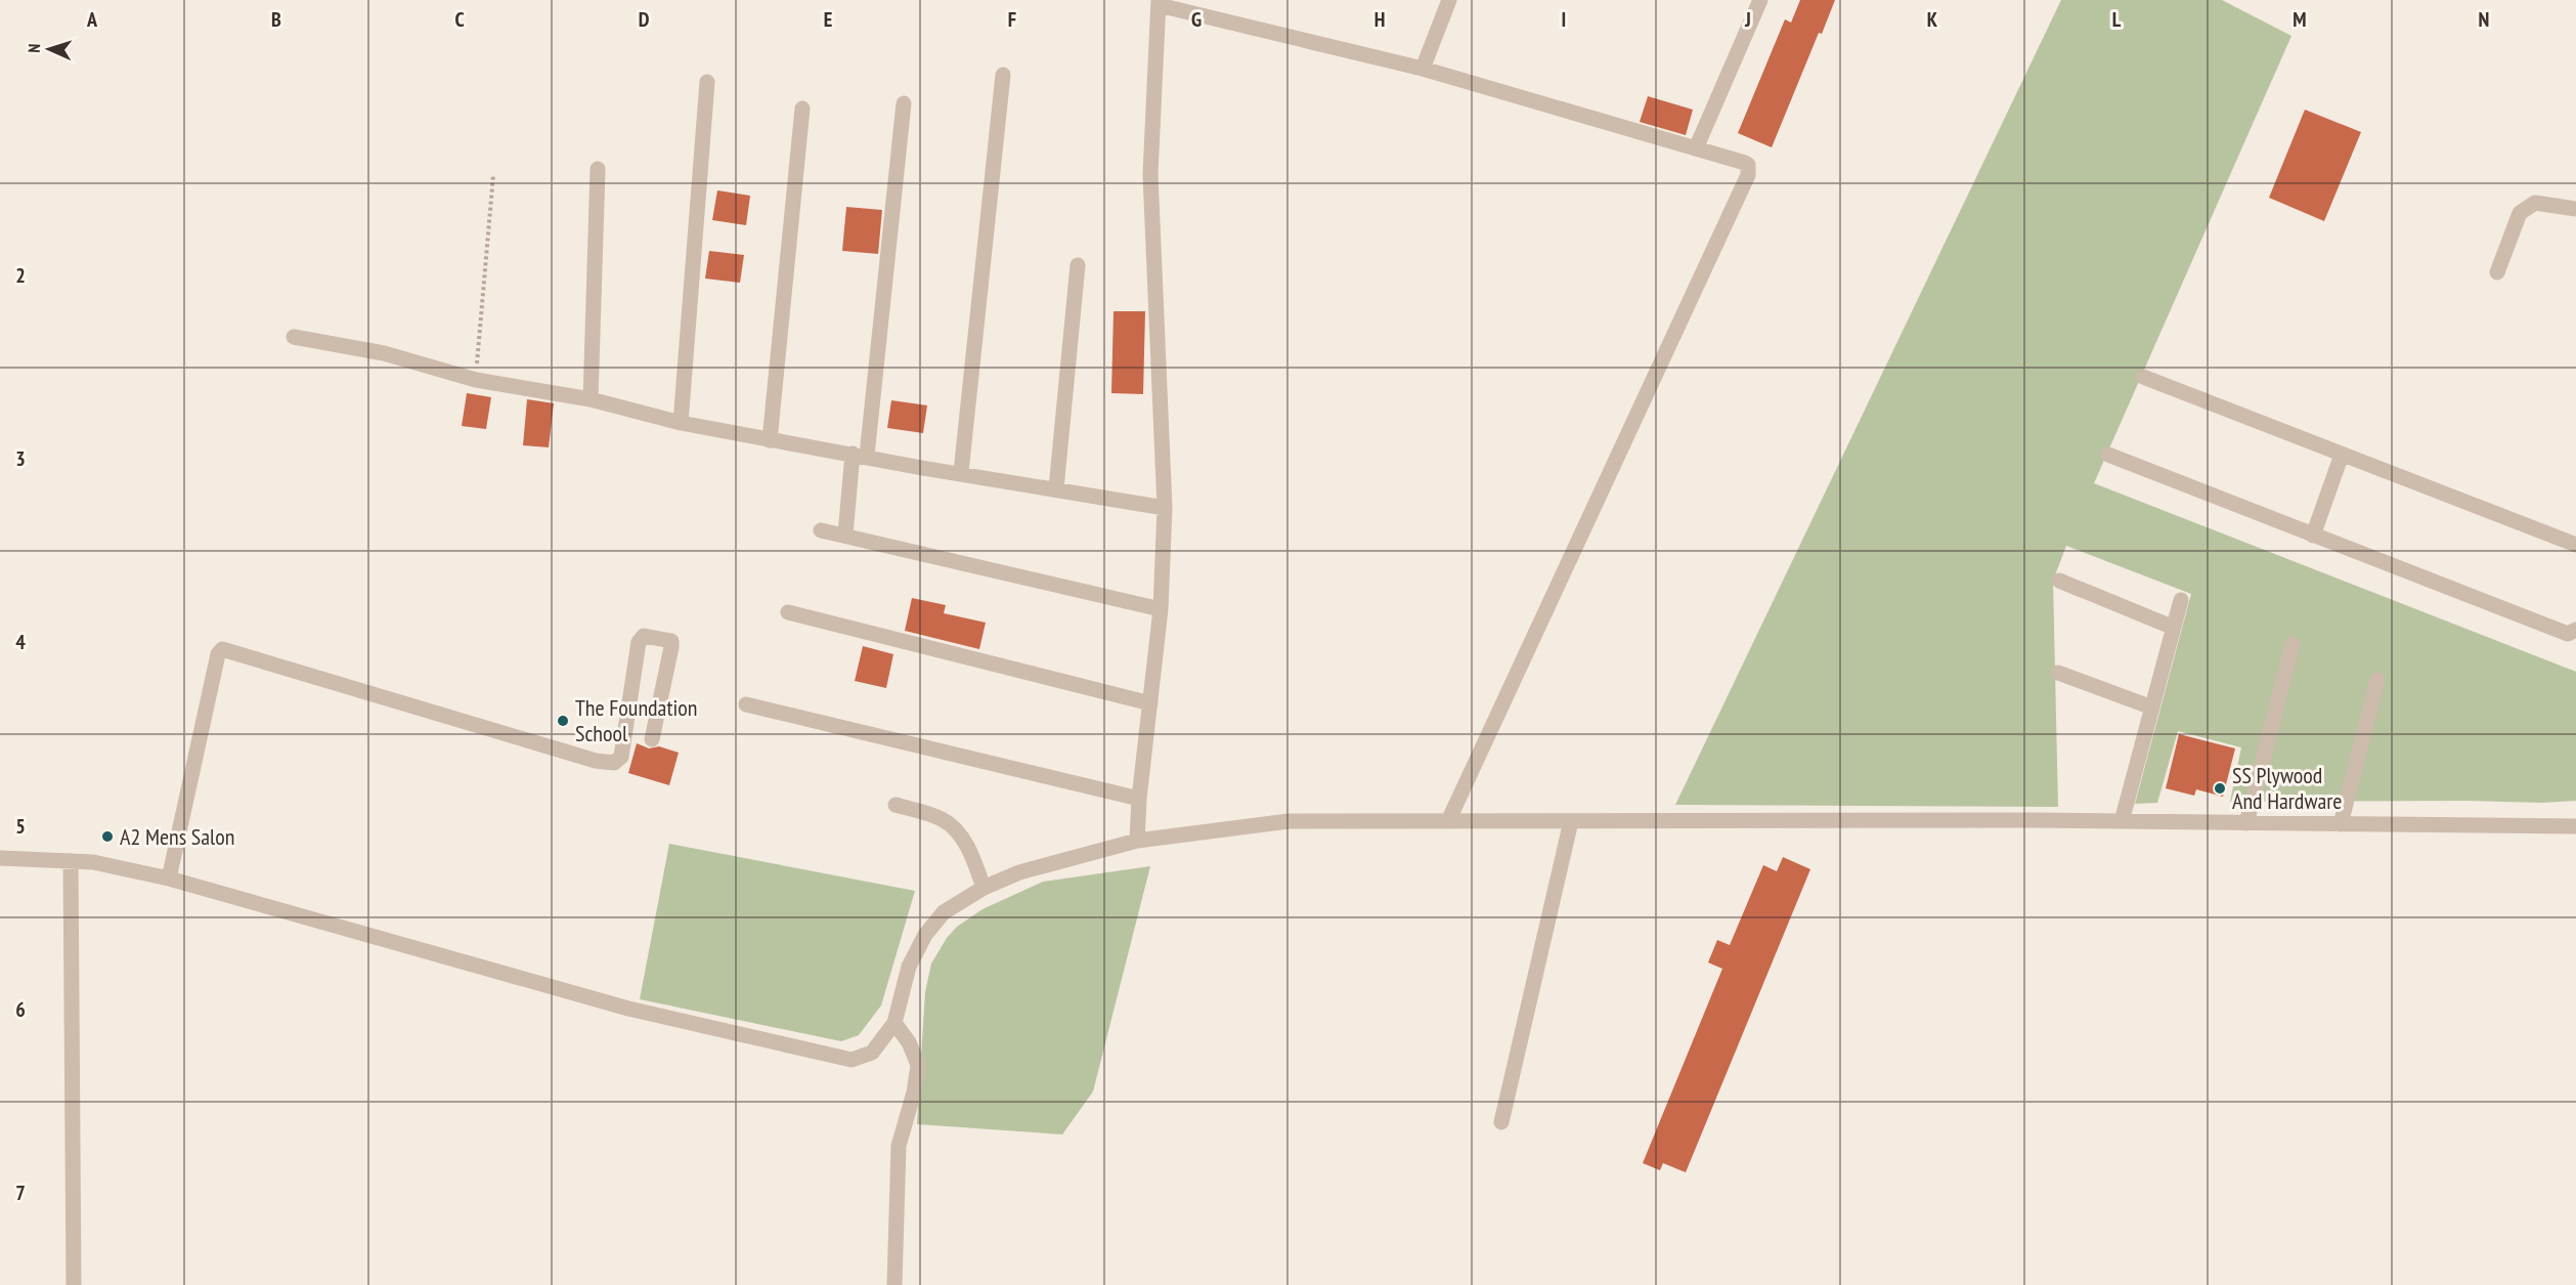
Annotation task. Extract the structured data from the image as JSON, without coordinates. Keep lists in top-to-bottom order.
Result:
{
  "places": ["The Foundation School", "SS Plywood And Hardware", "A2 Mens Salon"],
  "north": "left",
  "grid": {
    "columns": [
      "A",
      "B",
      "C",
      "D",
      "E",
      "F",
      "G",
      "H",
      "I",
      "J",
      "K",
      "L",
      "M",
      "N"
    ],
    "rows": [
      "2",
      "3",
      "4",
      "5",
      "6",
      "7"
    ]
  }
}
